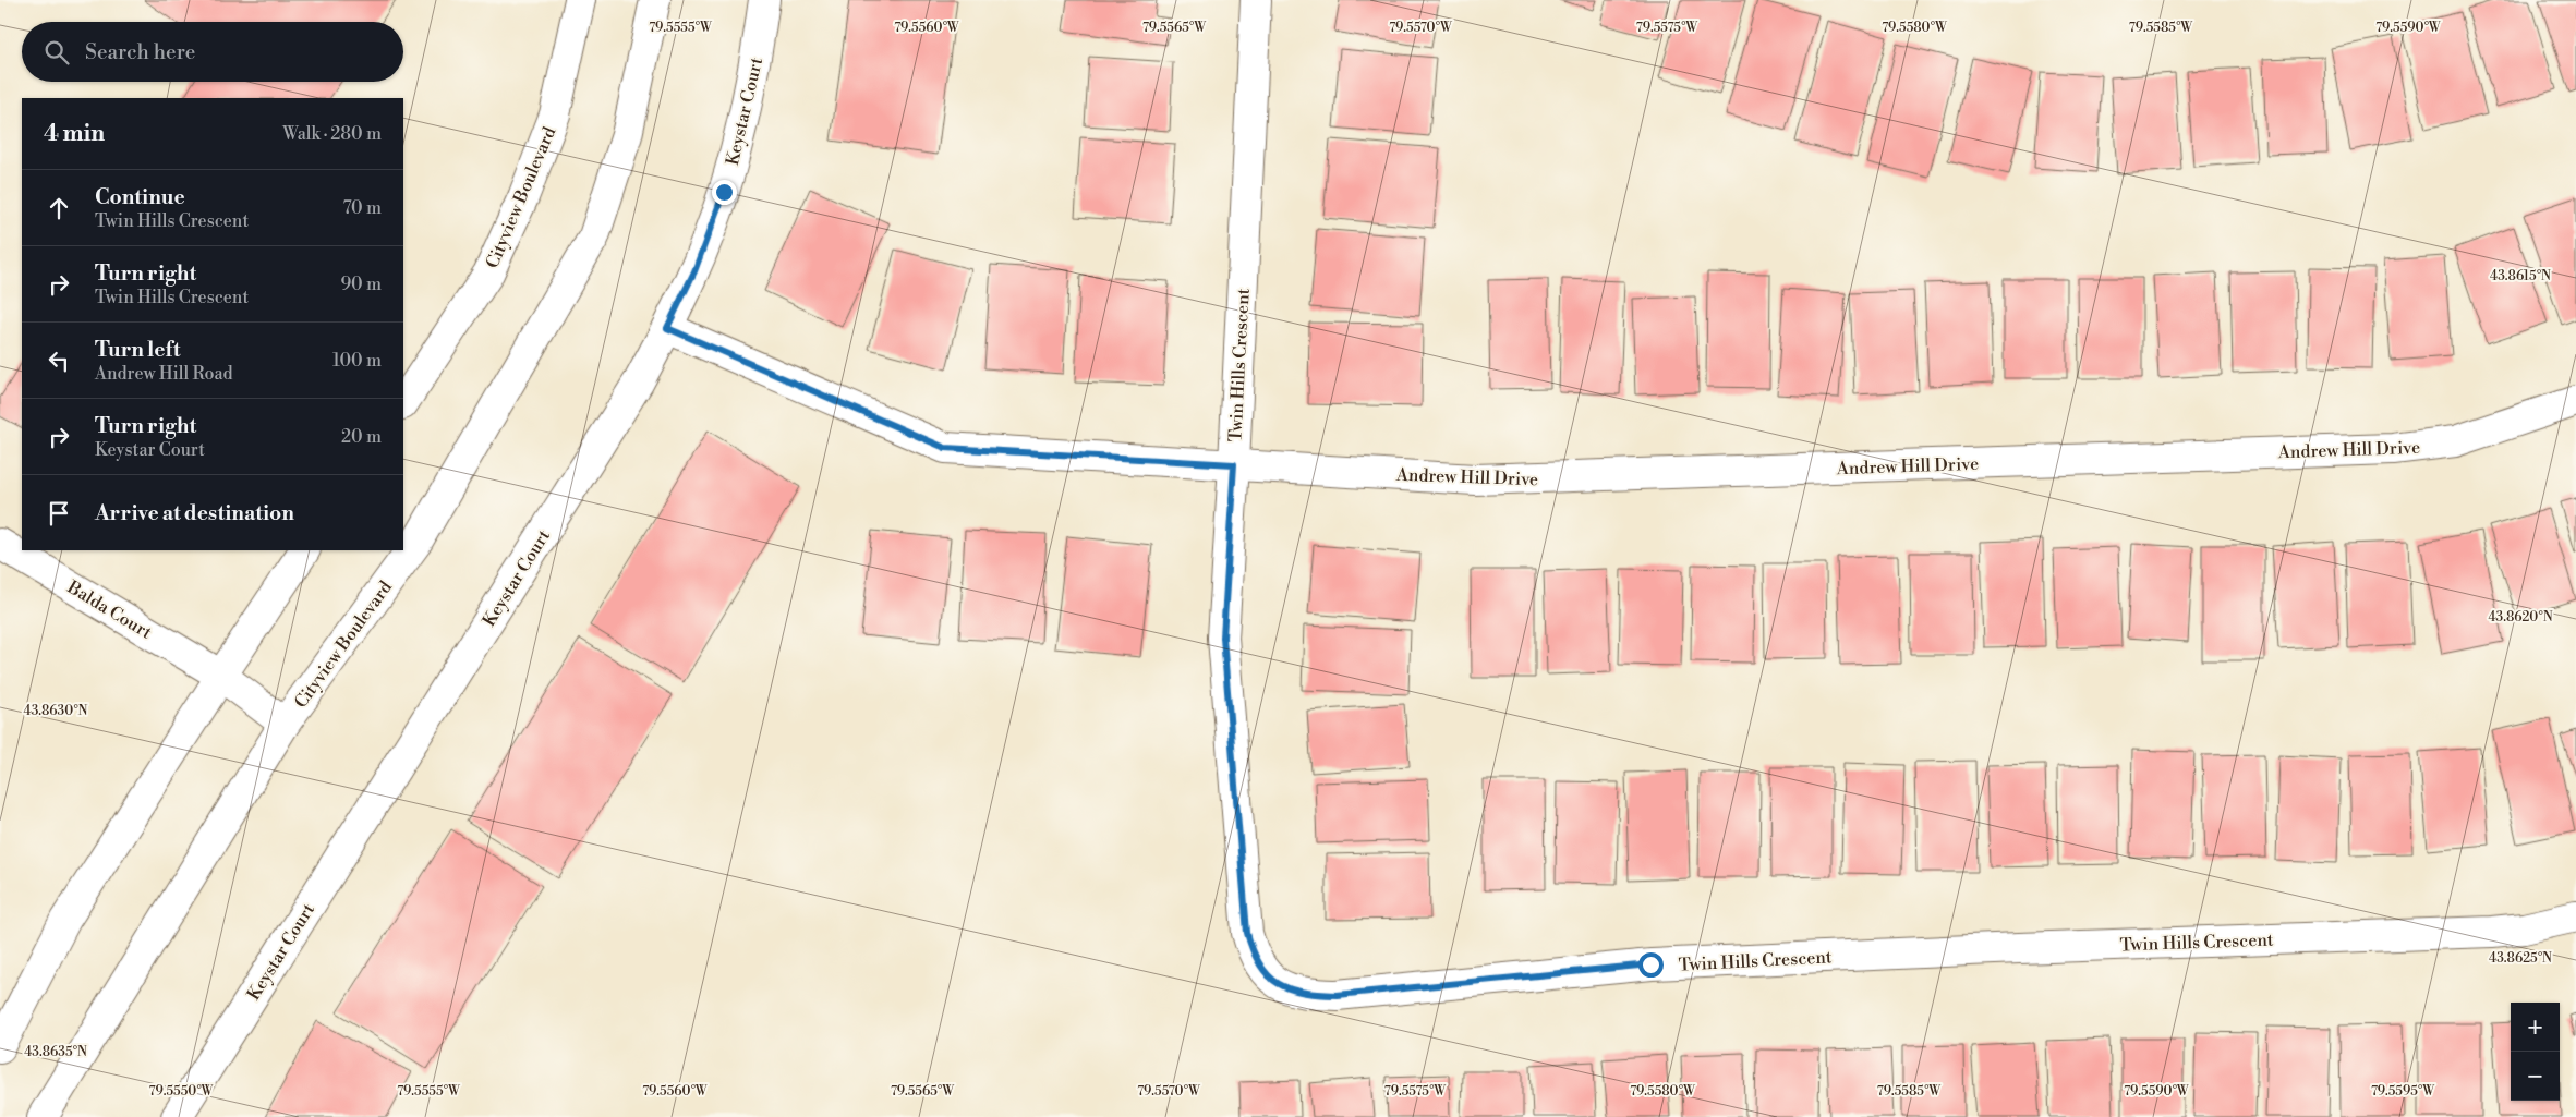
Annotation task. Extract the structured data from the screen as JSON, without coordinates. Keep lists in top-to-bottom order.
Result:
{
  "streets": {
    "street": [
      "Keystar Court",
      "Cityview Boulevard",
      "Twin Hills Crescent",
      "Andrew Hill Drive",
      "Balda Court"
    ]
  },
  "crossings": [
    ["Keystar Court", "Andrew Hill Drive"],
    ["Twin Hills Crescent", "Andrew Hill Drive"]
  ],
  "page": {
    "search": "Search here",
    "heading": ["4 min", "Walk · 280 m"],
    "list": [
      ["Continue", "Twin Hills Crescent", "70 m"],
      ["Turn right", "Twin Hills Crescent", "90 m"],
      ["Turn left", "Andrew Hill Road", "100 m"],
      ["Turn right", "Keystar Court", "20 m"],
      "Arrive at destination"
    ],
    "map_buttons": ["+", "−"]
  },
  "coordinates": [
    "79.5555°W",
    "79.5560°W",
    "79.5565°W",
    "79.5570°W",
    "79.5575°W",
    "79.5580°W",
    "79.5585°W",
    "79.5590°W",
    "43.8615°N",
    "43.8620°N",
    "43.8630°N",
    "43.8625°N",
    "43.8635°N",
    "79.5550°W",
    "79.5595°W"
  ]
}
